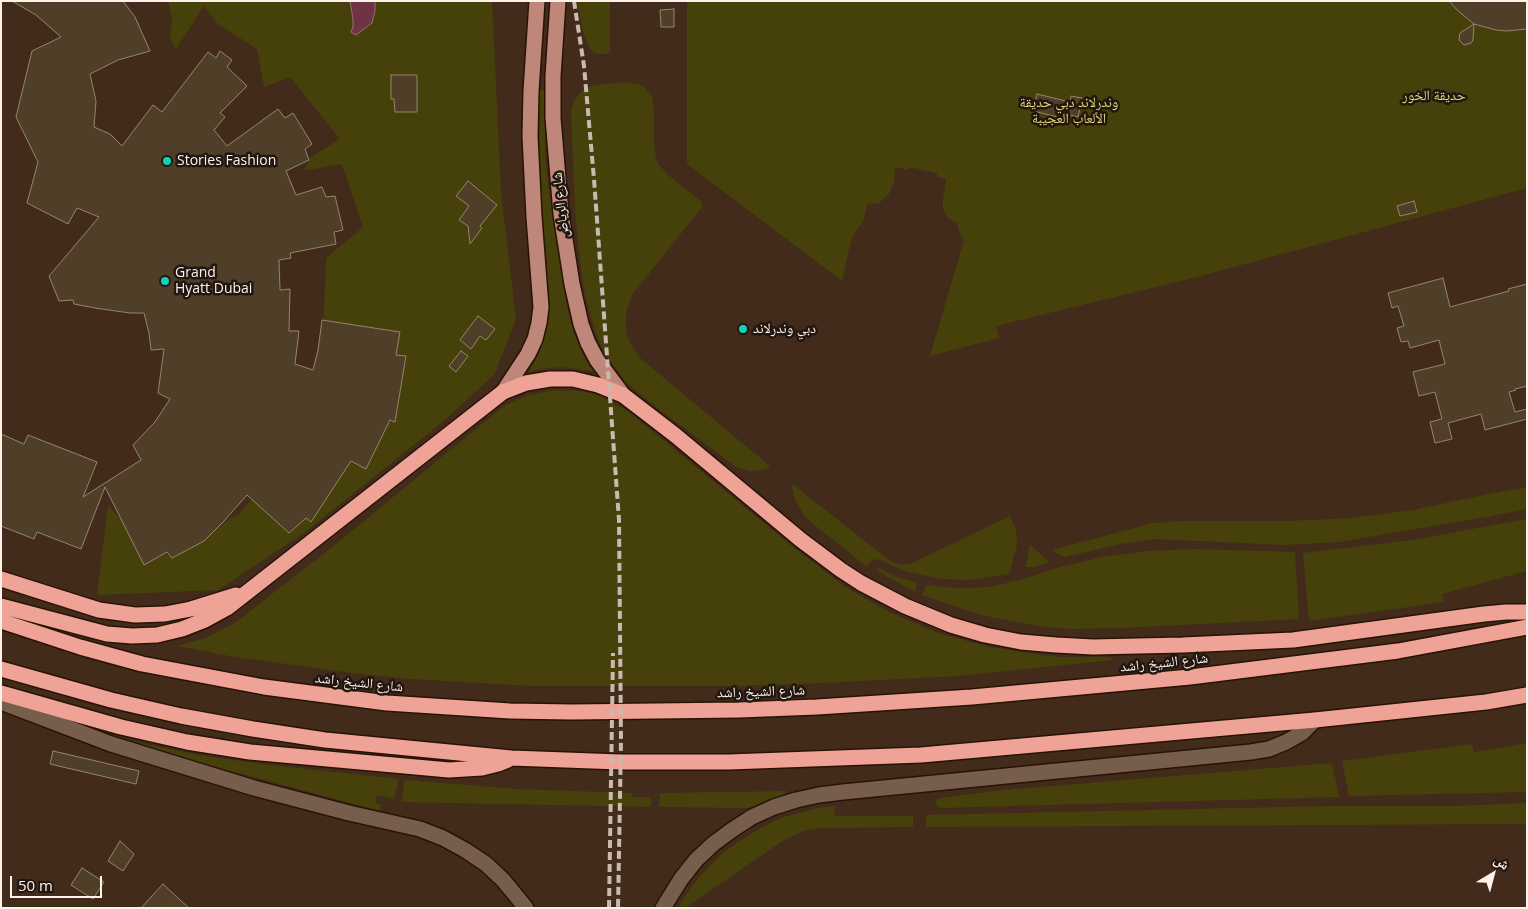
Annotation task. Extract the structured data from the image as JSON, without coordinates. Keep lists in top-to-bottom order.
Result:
{
  "streets": {
    "highway": ["شارع الشيخ راشد"],
    "main road": ["شارع الرياض"]
  },
  "parks": ["حديقة الخور", "وندرلاند دبي حديقة الألعاب العجيبة"],
  "places": ["Stories Fashion", "Grand Hyatt Dubai", "دبي وندرلاند"],
  "scale_bar": "50 m",
  "north": "top right"
}
